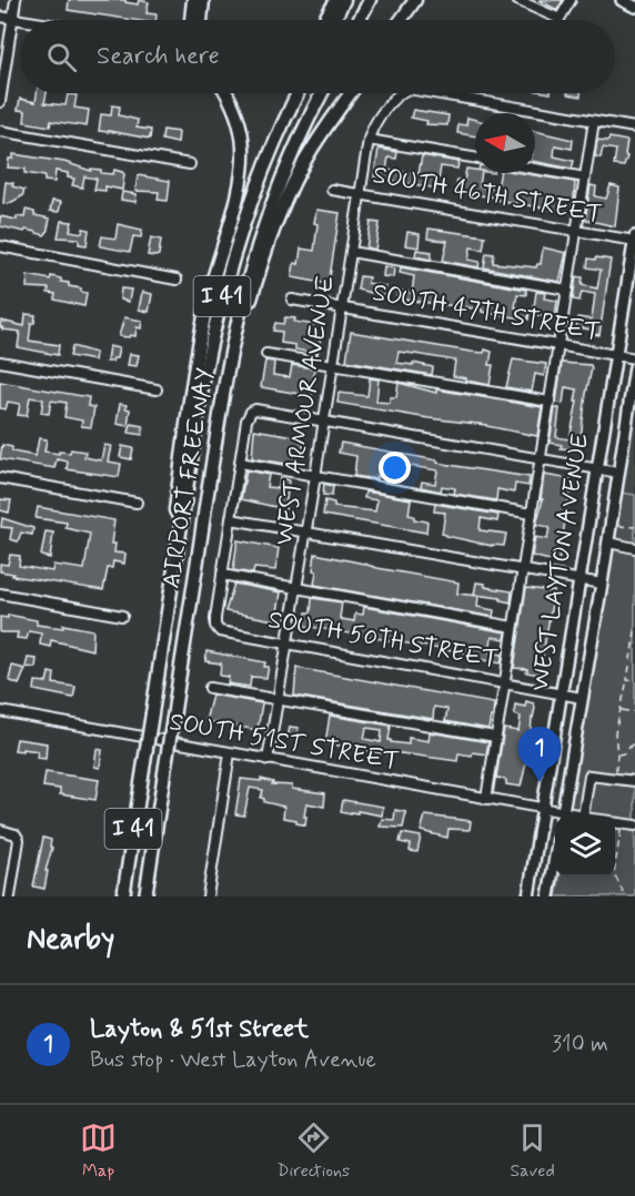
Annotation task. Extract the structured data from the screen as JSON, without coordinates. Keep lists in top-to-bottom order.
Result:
{
  "streets": {
    "highway": ["I 41", "AIRPORT FREEWAY"],
    "main road": ["WEST LAYTON AVENUE"],
    "street": [
      "SOUTH 46TH STREET",
      "SOUTH 47TH STREET",
      "WEST ARMOUR AVENUE",
      "SOUTH 50TH STREET",
      "SOUTH 51ST STREET"
    ]
  },
  "crossings": [
    ["SOUTH 46TH STREET", "WEST ARMOUR AVENUE"],
    ["SOUTH 46TH STREET", "WEST LAYTON AVENUE"],
    ["SOUTH 47TH STREET", "WEST ARMOUR AVENUE"],
    ["SOUTH 47TH STREET", "WEST LAYTON AVENUE"],
    ["WEST ARMOUR AVENUE", "SOUTH 50TH STREET"],
    ["WEST ARMOUR AVENUE", "SOUTH 51ST STREET"],
    ["WEST LAYTON AVENUE", "SOUTH 50TH STREET"],
    ["WEST LAYTON AVENUE", "SOUTH 51ST STREET"]
  ],
  "north": "left",
  "page": {
    "search": "Search here",
    "pins": "1",
    "heading": "Nearby",
    "list": [
      {
        "mark": "1",
        "name": "Layton & 51st Street",
        "note": "Bus stop · West Layton Avenue",
        "value": "310 m"
      }
    ],
    "nav": ["Map", "Directions", "Saved"]
  }
}
